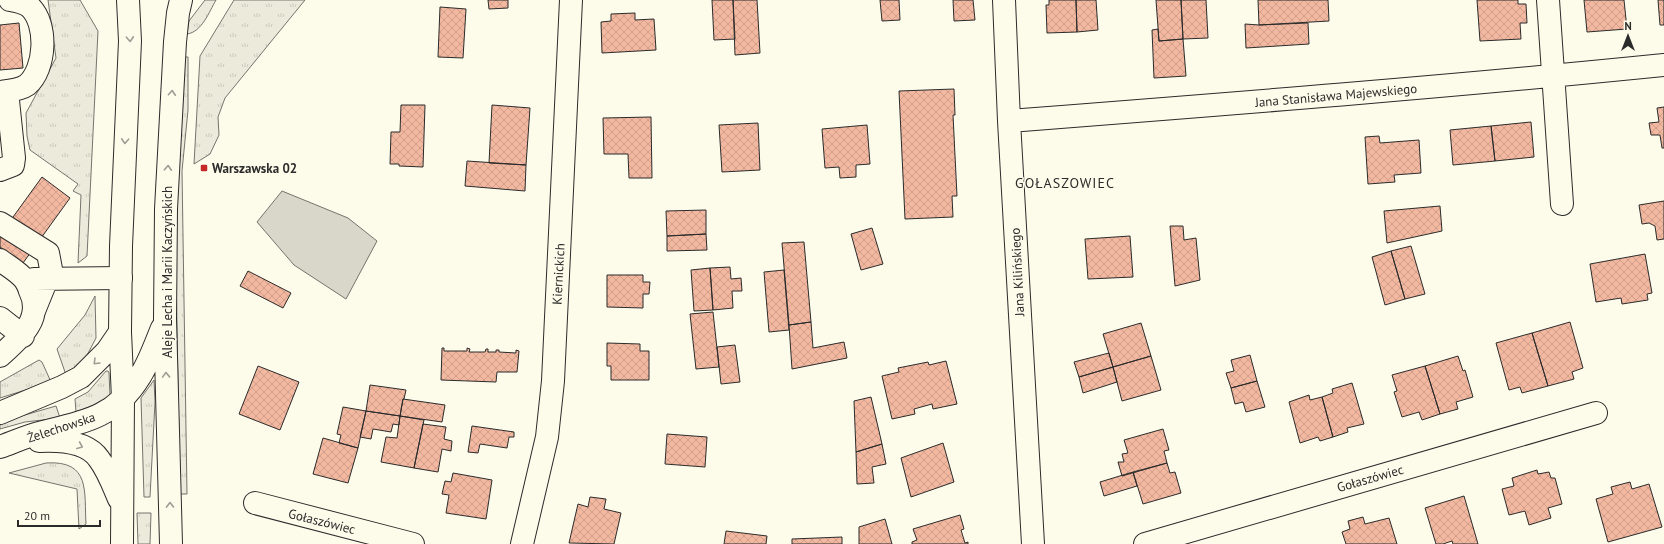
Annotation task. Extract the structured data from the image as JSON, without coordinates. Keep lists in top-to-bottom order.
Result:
{
  "streets": {
    "street": [
      "Jana Stanisława Majewskiego",
      "Aleje Lecha i Marii Kaczyńskich",
      "Jana Kilińskiego",
      "Kiernickich",
      "Żelechowska",
      "Gołaszówiec"
    ]
  },
  "crossings": [
    ["Jana Stanisława Majewskiego", "Jana Kilińskiego"],
    ["Aleje Lecha i Marii Kaczyńskich", "Żelechowska"]
  ],
  "districts": ["GOŁASZOWIEC"],
  "places": {
    "transit": ["Warszawska 02"]
  },
  "scale_bar": "20 m",
  "north": "top"
}
